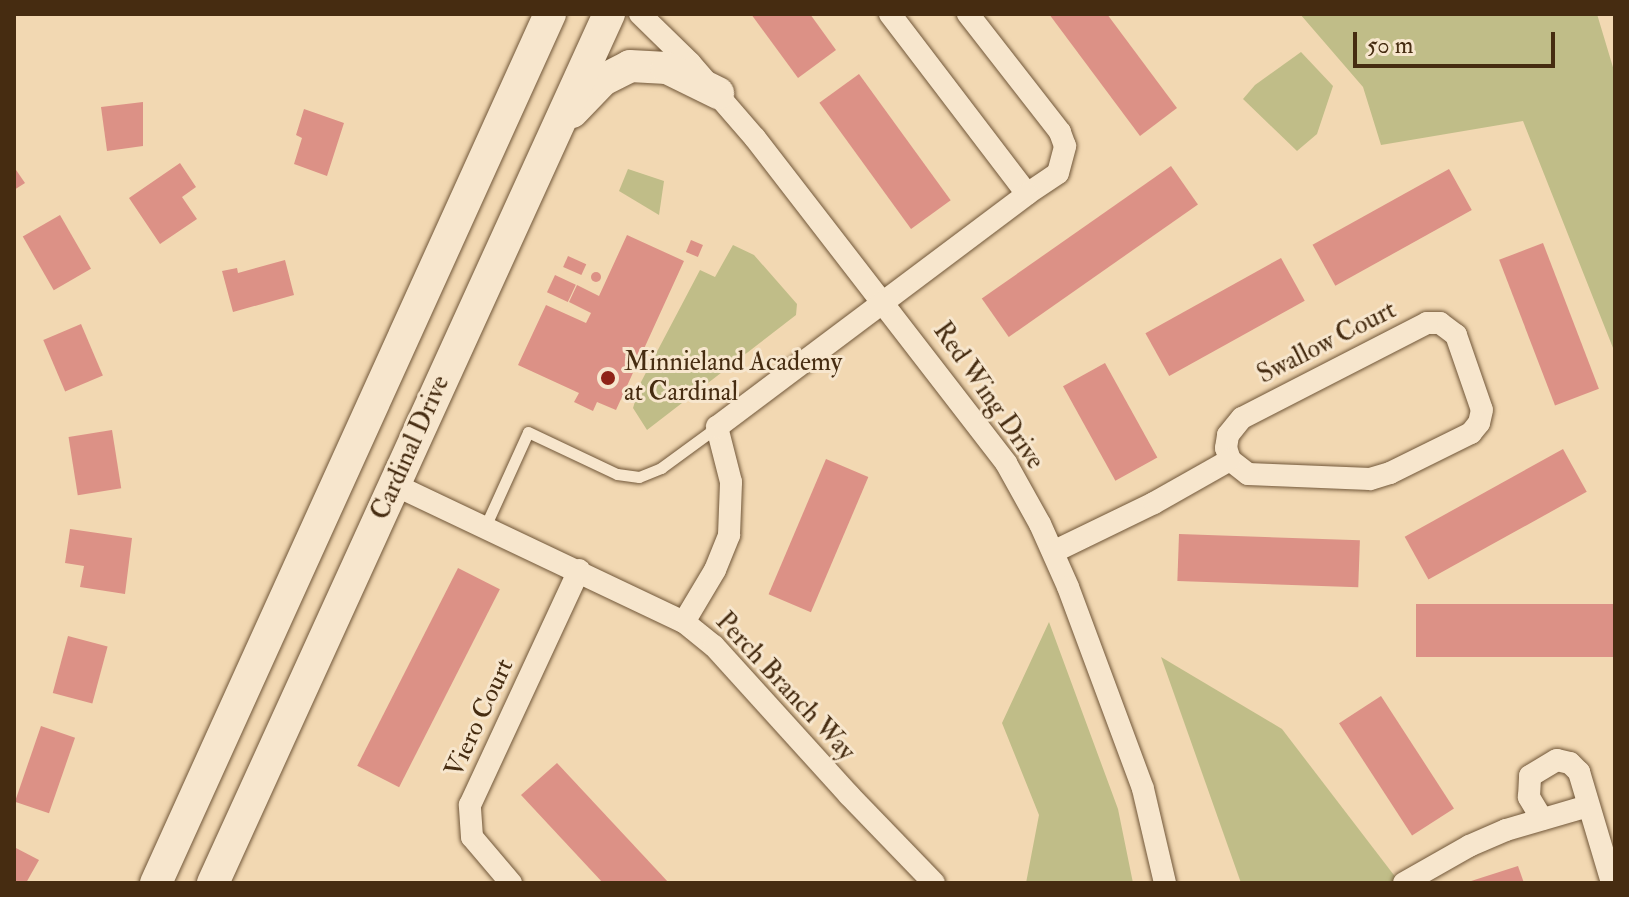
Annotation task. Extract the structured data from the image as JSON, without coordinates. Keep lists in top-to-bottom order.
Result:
{
  "streets": {
    "main road": ["Cardinal Drive"],
    "street": [
      "Swallow Court",
      "Red Wing Drive",
      "Perch Branch Way",
      "Viero Court"
    ]
  },
  "crossings": [
    ["Cardinal Drive", "Perch Branch Way"],
    ["Perch Branch Way", "Viero Court"]
  ],
  "places": ["Minnieland Academy at Cardinal"],
  "scale_bar": "50 m"
}
